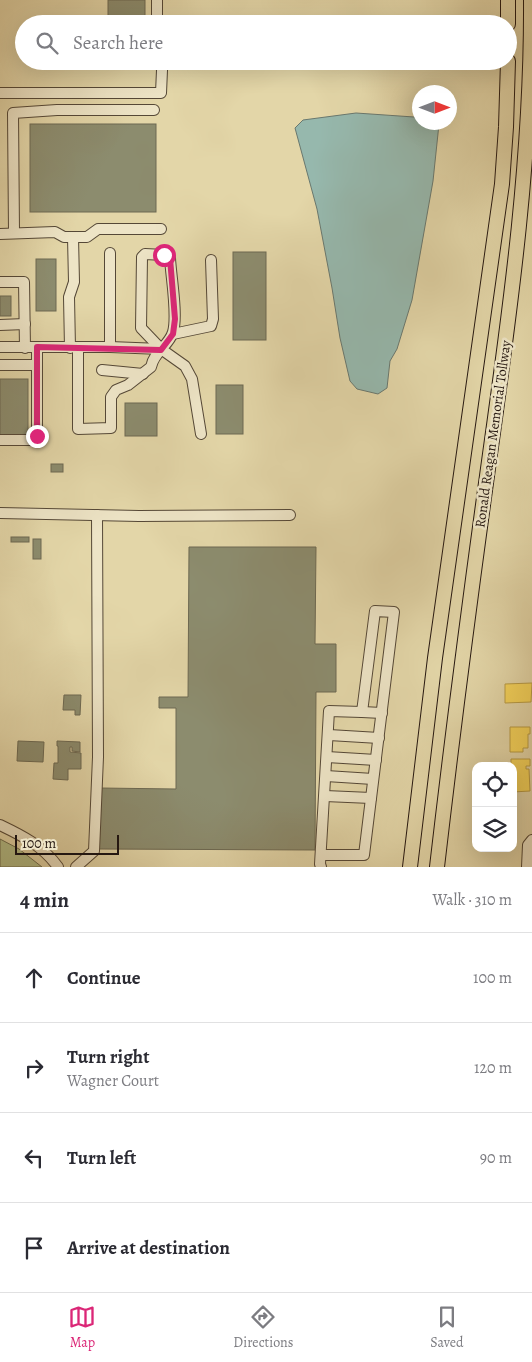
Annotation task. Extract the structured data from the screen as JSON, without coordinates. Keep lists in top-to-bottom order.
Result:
{
  "streets": {
    "highway": ["Ronald Reagan Memorial Tollway"]
  },
  "scale_bar": "100 m",
  "north": "right",
  "page": {
    "search": "Search here",
    "scale": "100 m",
    "heading": ["4 min", "Walk · 310 m"],
    "list": [
      ["Continue", "100 m"],
      ["Turn right", "Wagner Court", "120 m"],
      ["Turn left", "90 m"],
      "Arrive at destination"
    ],
    "nav": ["Map", "Directions", "Saved"]
  }
}
